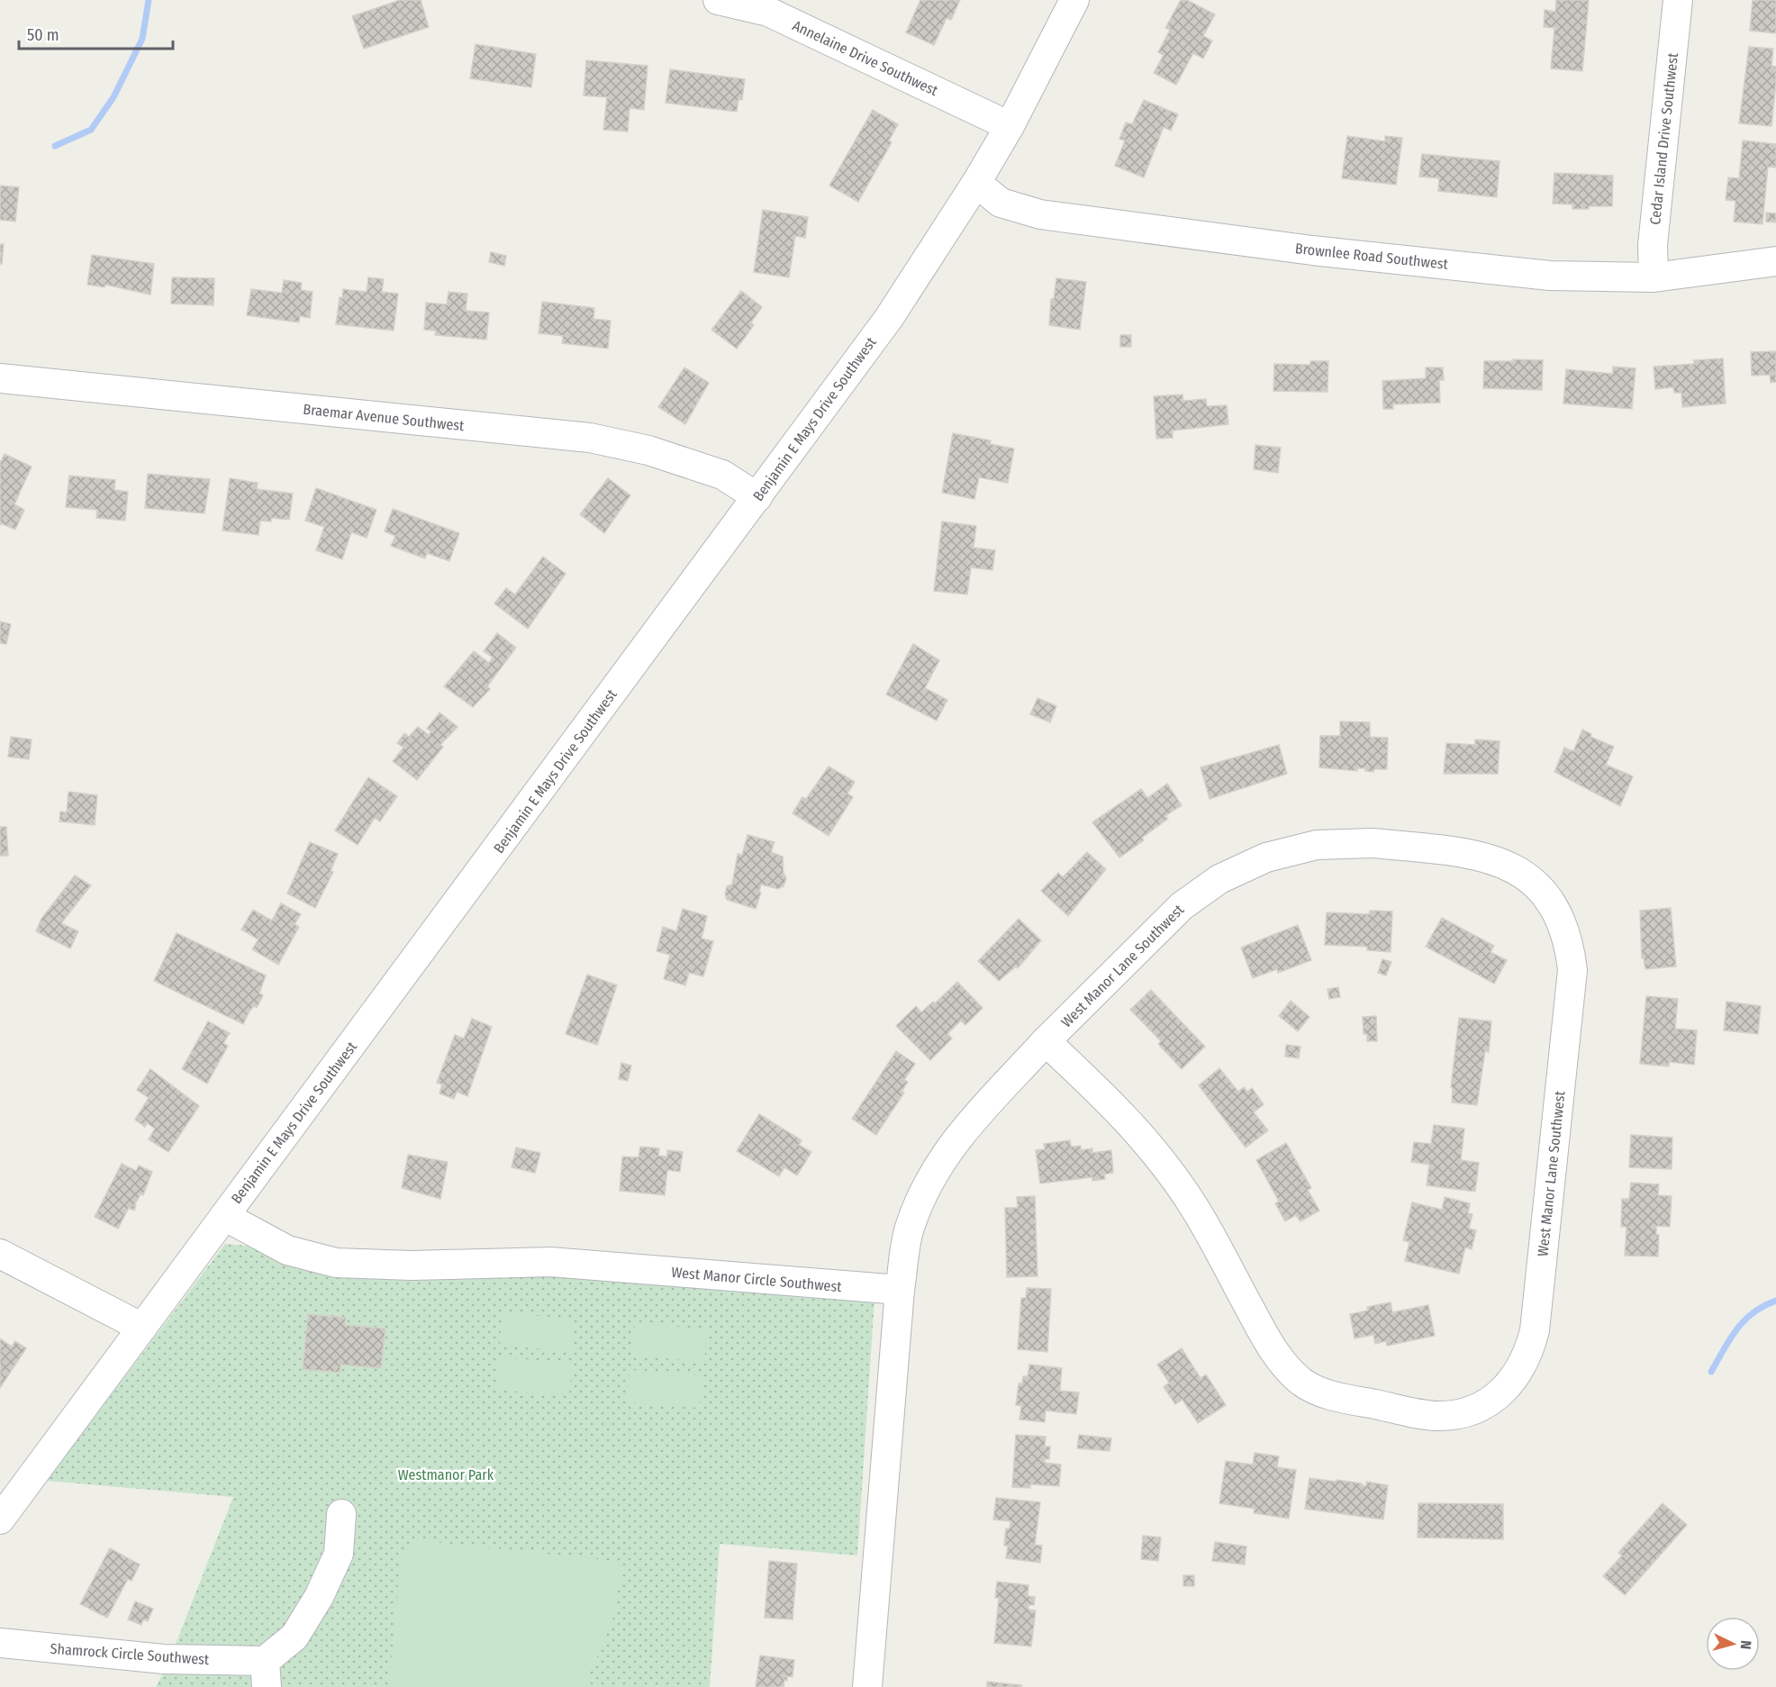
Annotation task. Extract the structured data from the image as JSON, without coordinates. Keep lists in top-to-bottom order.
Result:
{
  "streets": {
    "street": [
      "Annelaine Drive Southwest",
      "Cedar Island Drive Southwest",
      "Brownlee Road Southwest",
      "Braemar Avenue Southwest",
      "Benjamin E Mays Drive Southwest",
      "West Manor Lane Southwest",
      "West Manor Circle Southwest",
      "Shamrock Circle Southwest"
    ]
  },
  "crossings": [
    ["Annelaine Drive Southwest", "Benjamin E Mays Drive Southwest"],
    ["Cedar Island Drive Southwest", "Brownlee Road Southwest"],
    ["Brownlee Road Southwest", "Benjamin E Mays Drive Southwest"],
    ["Braemar Avenue Southwest", "Benjamin E Mays Drive Southwest"],
    ["Benjamin E Mays Drive Southwest", "West Manor Circle Southwest"],
    ["West Manor Lane Southwest", "West Manor Circle Southwest"]
  ],
  "parks": ["Westmanor Park"],
  "scale_bar": "50 m",
  "north": "right"
}
